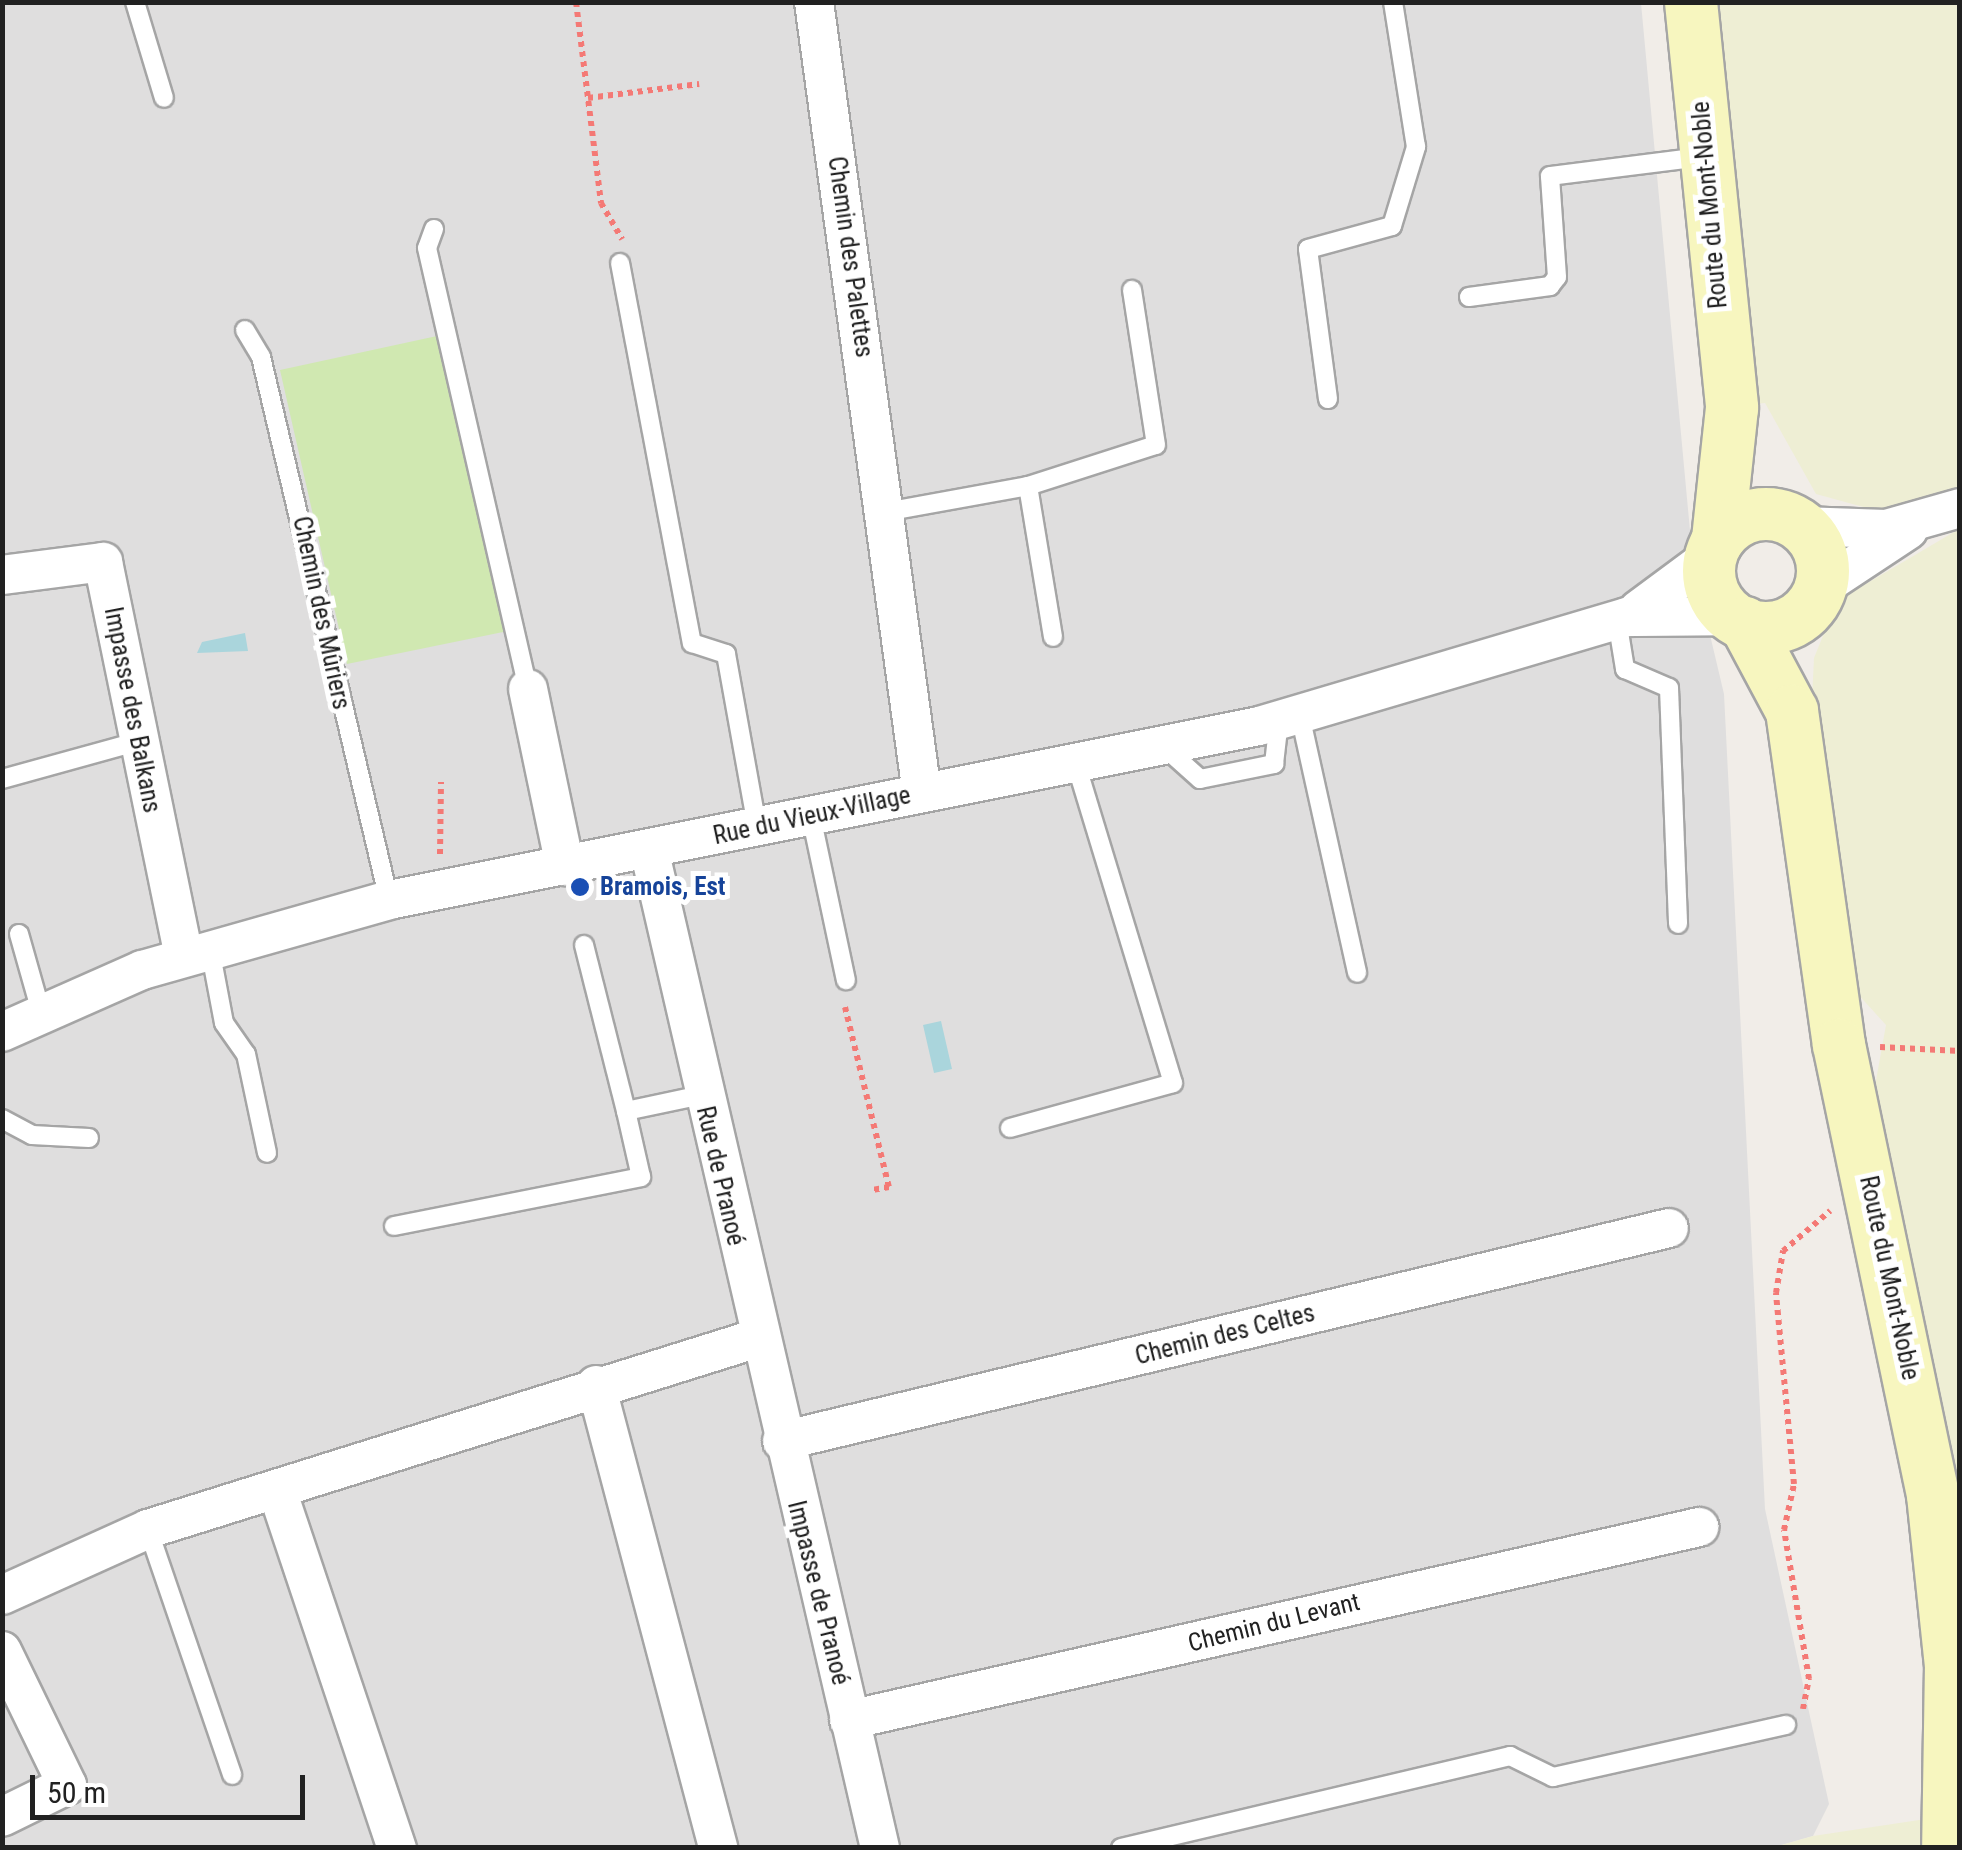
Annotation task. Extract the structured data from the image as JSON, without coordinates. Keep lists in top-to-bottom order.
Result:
{
  "streets": {
    "street": [
      "Route du Mont-Noble",
      "Chemin des Palettes",
      "Impasse des Balkans",
      "Rue du Vieux-Village",
      "Rue de Pranoé",
      "Chemin des Celtes",
      "Impasse de Pranoé",
      "Chemin du Levant"
    ],
    "lane": ["Chemin des Mûriers"]
  },
  "crossings": [
    ["Route du Mont-Noble", "Rue du Vieux-Village"],
    ["Chemin des Palettes", "Rue du Vieux-Village"],
    ["Chemin des Mûriers", "Rue du Vieux-Village"],
    ["Impasse des Balkans", "Rue du Vieux-Village"],
    ["Rue du Vieux-Village", "Rue de Pranoé"],
    ["Rue de Pranoé", "Impasse de Pranoé"],
    ["Chemin des Celtes", "Impasse de Pranoé"],
    ["Impasse de Pranoé", "Chemin du Levant"]
  ],
  "places": ["Bramois, Est"],
  "scale_bar": "50 m"
}
